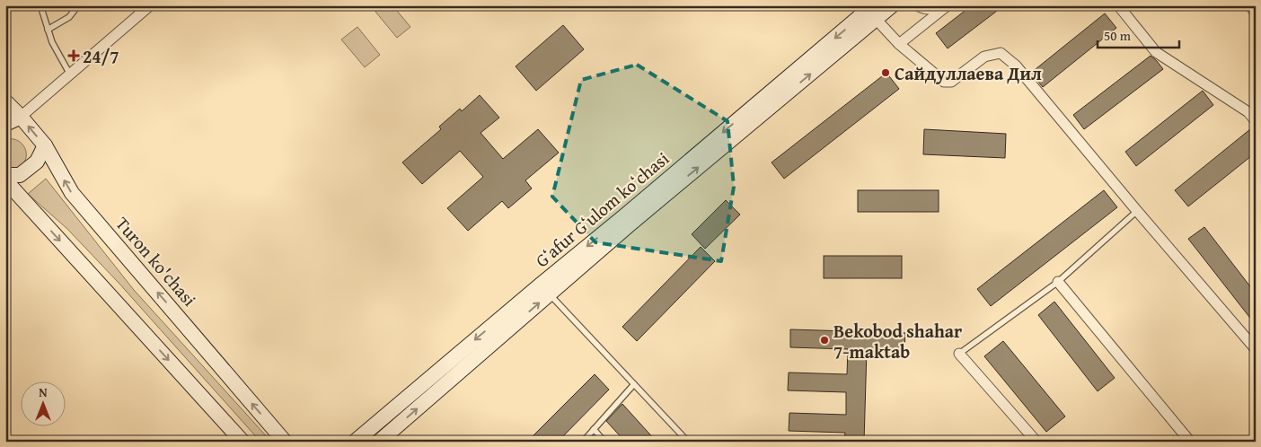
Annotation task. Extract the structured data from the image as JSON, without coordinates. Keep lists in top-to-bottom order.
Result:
{
  "streets": {
    "main road": ["Gʻafur Gʻulom koʻchasi", "Turon ko'chasi"]
  },
  "places": {
    "health": ["24/7"],
    "other": ["Сайдуллаева Дил", "Bekobod shahar 7-maktab"]
  },
  "scale_bar": "50 m",
  "north": "top"
}
